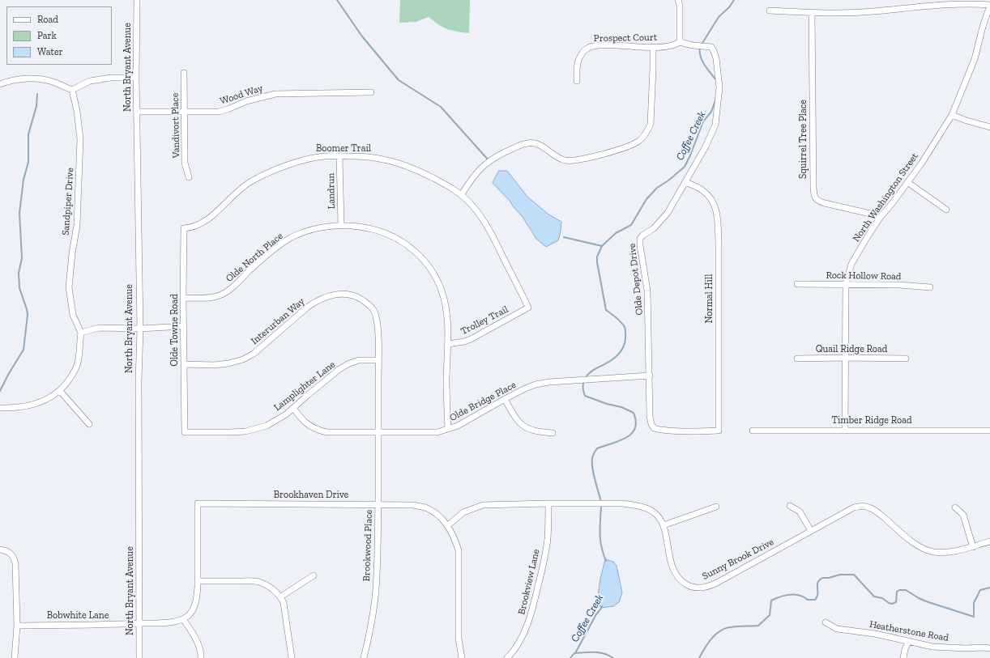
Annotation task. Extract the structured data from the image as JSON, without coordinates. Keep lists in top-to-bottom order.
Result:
{
  "streets": {
    "street": [
      "Prospect Court",
      "North Bryant Avenue",
      "Wood Way",
      "Vandivort Place",
      "Squirrel Tree Place",
      "Boomer Trail",
      "Landrun",
      "North Washington Street",
      "Sandpiper Drive",
      "Olde North Place",
      "Rock Hollow Road",
      "Olde Depot Drive",
      "Normal Hill",
      "Trolley Trail",
      "Interurban Way",
      "Olde Towne Road",
      "Quail Ridge Road",
      "Lamplighter Lane",
      "Olde Bridge Place",
      "Timber Ridge Road",
      "Brookhaven Drive",
      "Brookwood Place",
      "Sunny Brook Drive",
      "Brookview Lane",
      "Bobwhite Lane",
      "Heatherstone Road"
    ]
  },
  "crossings": [
    ["Prospect Court", "Olde Depot Drive"],
    ["North Bryant Avenue", "Wood Way"],
    ["North Bryant Avenue", "Bobwhite Lane"],
    ["Wood Way", "Vandivort Place"],
    ["Squirrel Tree Place", "North Washington Street"],
    ["Boomer Trail", "Landrun"],
    ["Boomer Trail", "Trolley Trail"],
    ["Boomer Trail", "Olde Towne Road"],
    ["Landrun", "Olde North Place"],
    ["North Washington Street", "Rock Hollow Road"],
    ["North Washington Street", "Quail Ridge Road"],
    ["North Washington Street", "Timber Ridge Road"],
    ["Olde North Place", "Trolley Trail"],
    ["Olde North Place", "Olde Towne Road"],
    ["Olde North Place", "Olde Bridge Place"],
    ["Olde Depot Drive", "Normal Hill"],
    ["Olde Depot Drive", "Olde Bridge Place"],
    ["Interurban Way", "Olde Towne Road"],
    ["Interurban Way", "Lamplighter Lane"],
    ["Interurban Way", "Olde Bridge Place"],
    ["Interurban Way", "Brookwood Place"],
    ["Olde Towne Road", "Lamplighter Lane"],
    ["Lamplighter Lane", "Olde Bridge Place"],
    ["Olde Bridge Place", "Brookwood Place"],
    ["Brookhaven Drive", "Brookwood Place"],
    ["Brookhaven Drive", "Sunny Brook Drive"],
    ["Sunny Brook Drive", "Brookview Lane"]
  ],
  "water": ["Coffee Creek"],
  "legend": ["Road", "Park", "Water"]
}
